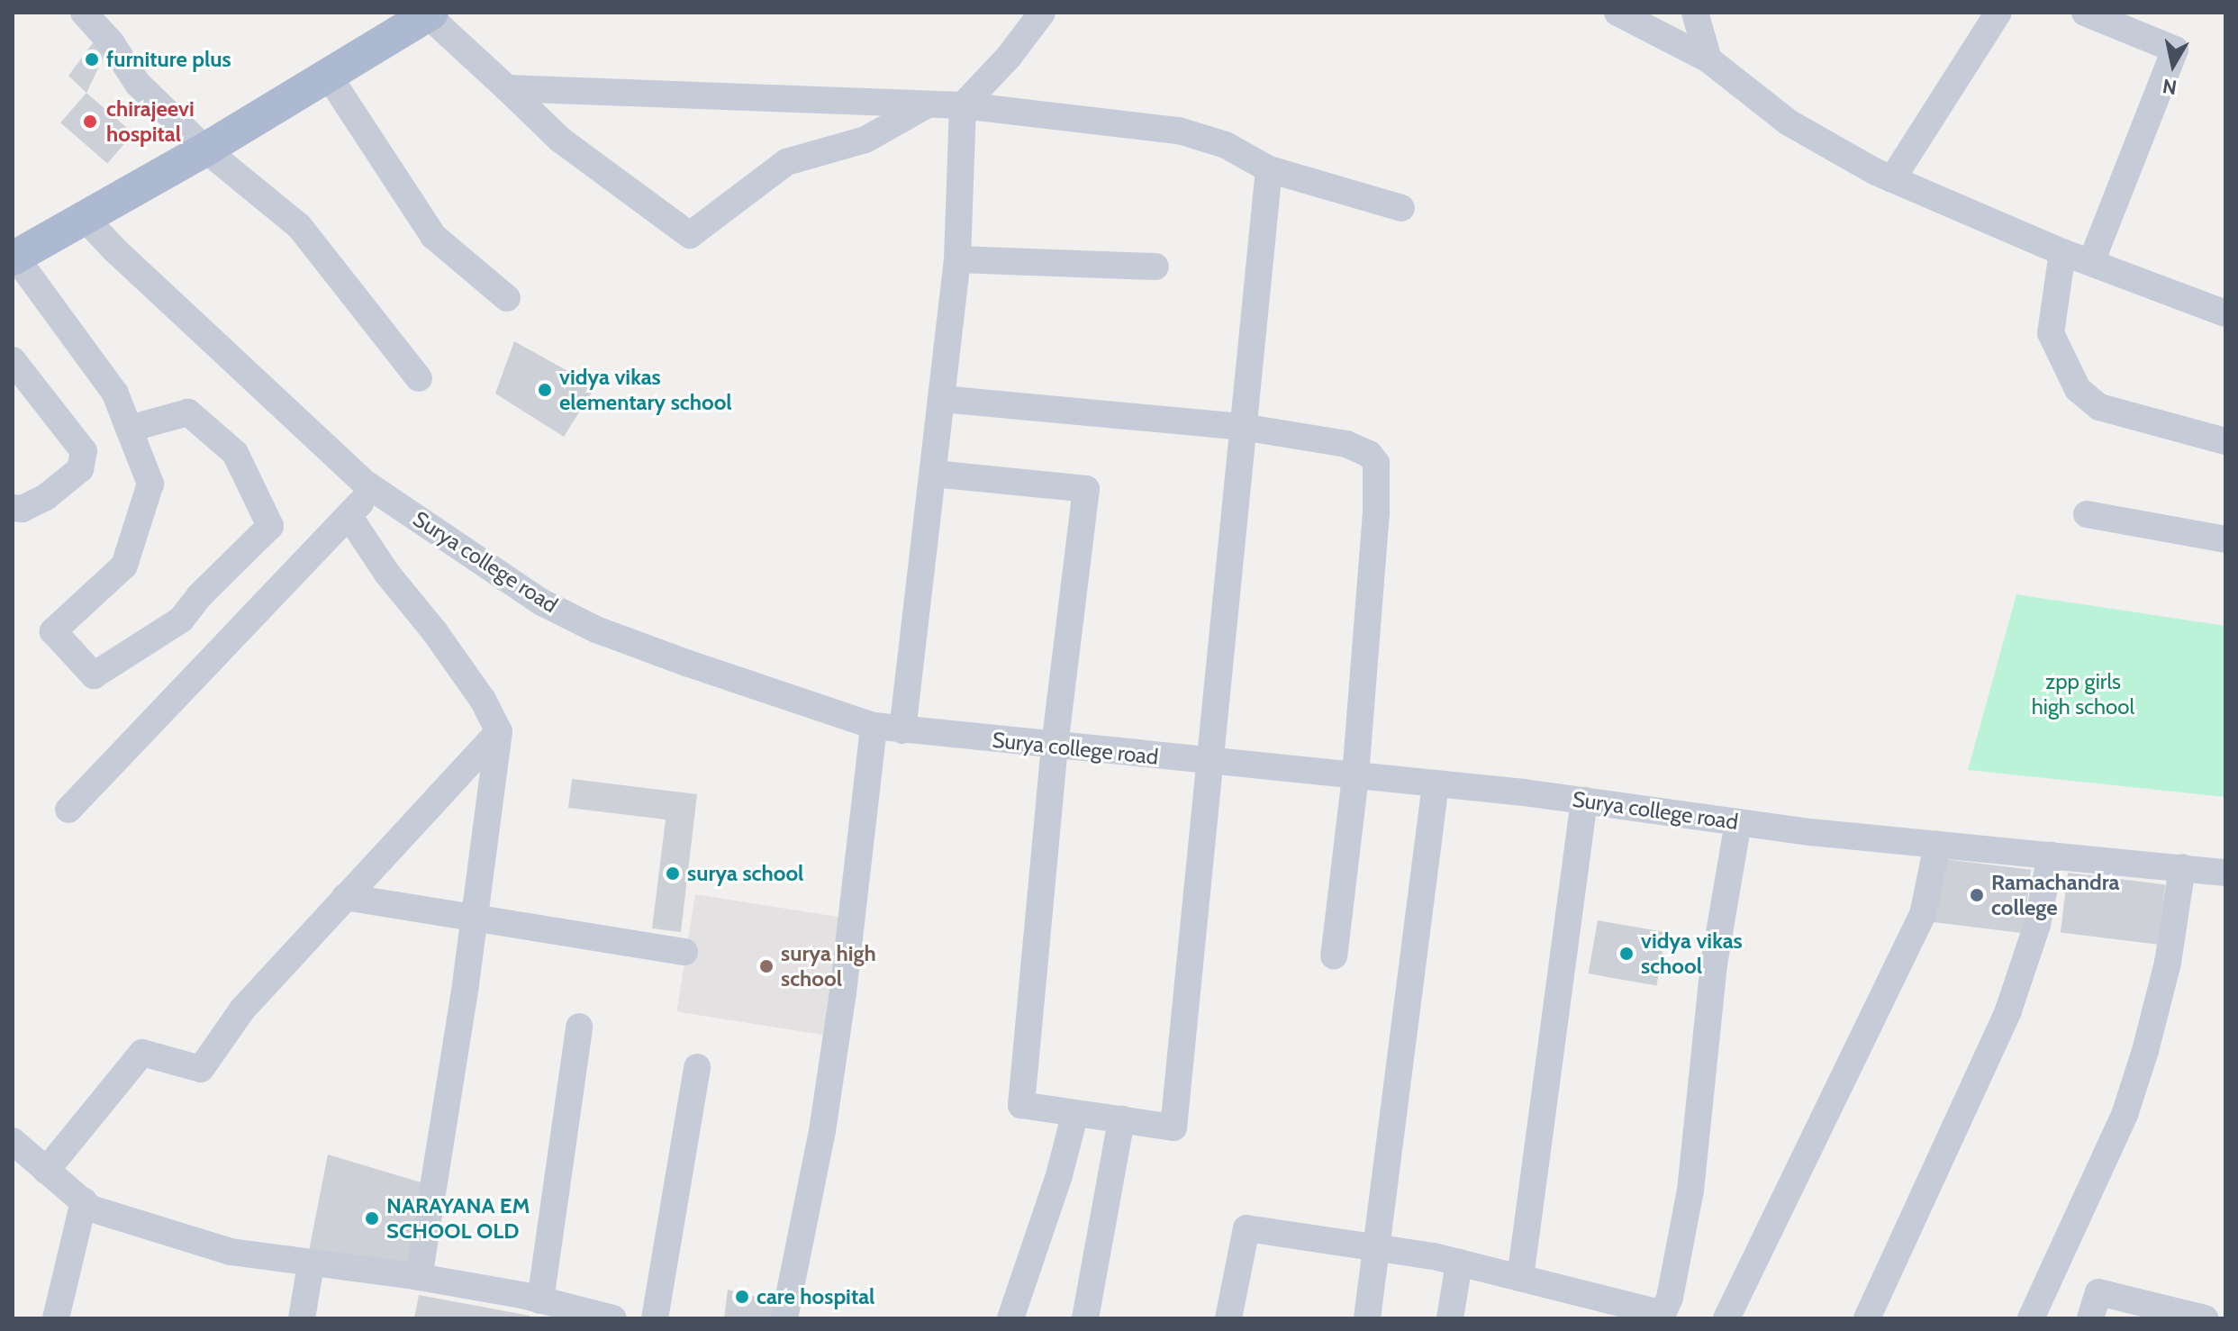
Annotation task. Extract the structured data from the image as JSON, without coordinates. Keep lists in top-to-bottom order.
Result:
{
  "streets": {
    "street": ["Surya college road"]
  },
  "parks": ["zpp girls high school"],
  "places": [
    "furniture plus",
    "chirajeevi hospital",
    "vidya vikas elementary school",
    "surya school",
    "Ramachandra college",
    "vidya vikas school",
    "surya high school",
    "NARAYANA EM SCHOOL OLD",
    "care hospital"
  ],
  "north": "bottom"
}
